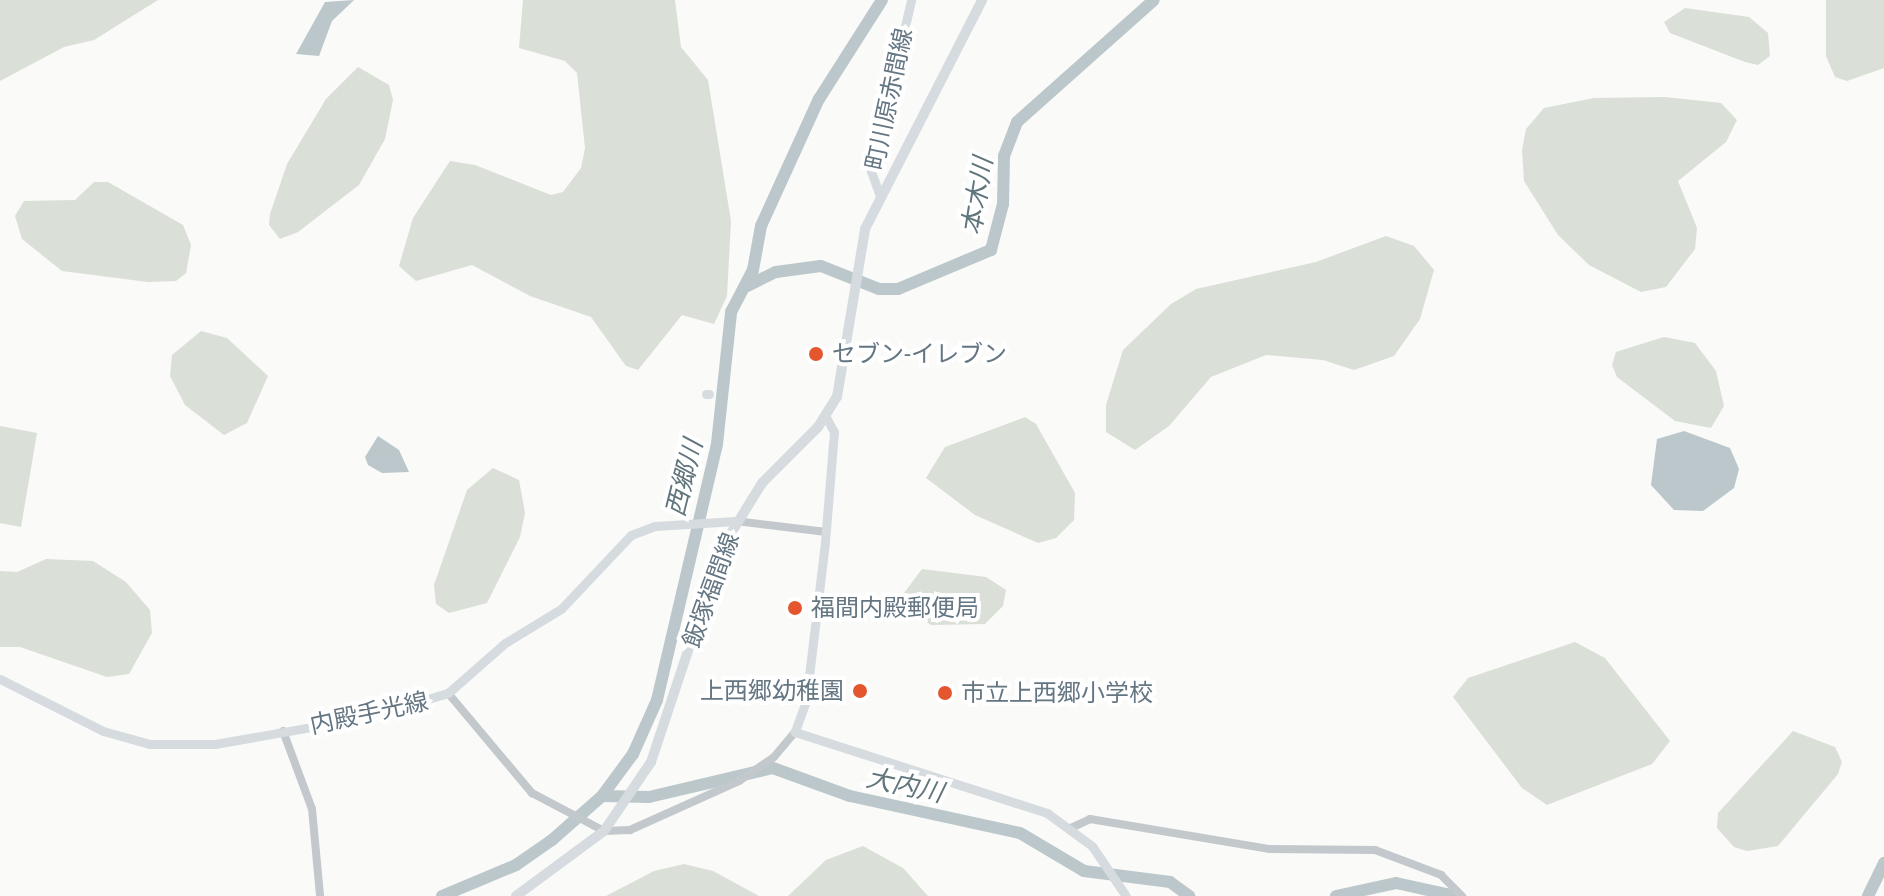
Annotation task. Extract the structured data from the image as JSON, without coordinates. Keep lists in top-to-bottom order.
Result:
{
  "streets": {
    "main road": ["町川原赤間線", "飯塚福間線", "内殿手光線"]
  },
  "crossings": [
    ["町川原赤間線", "飯塚福間線"],
    ["飯塚福間線", "内殿手光線"]
  ],
  "water": ["本木川", "西郷川", "大内川"],
  "places": [
    "セブン-イレブン",
    "福間内殿郵便局",
    "上西郷幼稚園",
    "市立上西郷小学校"
  ]
}
